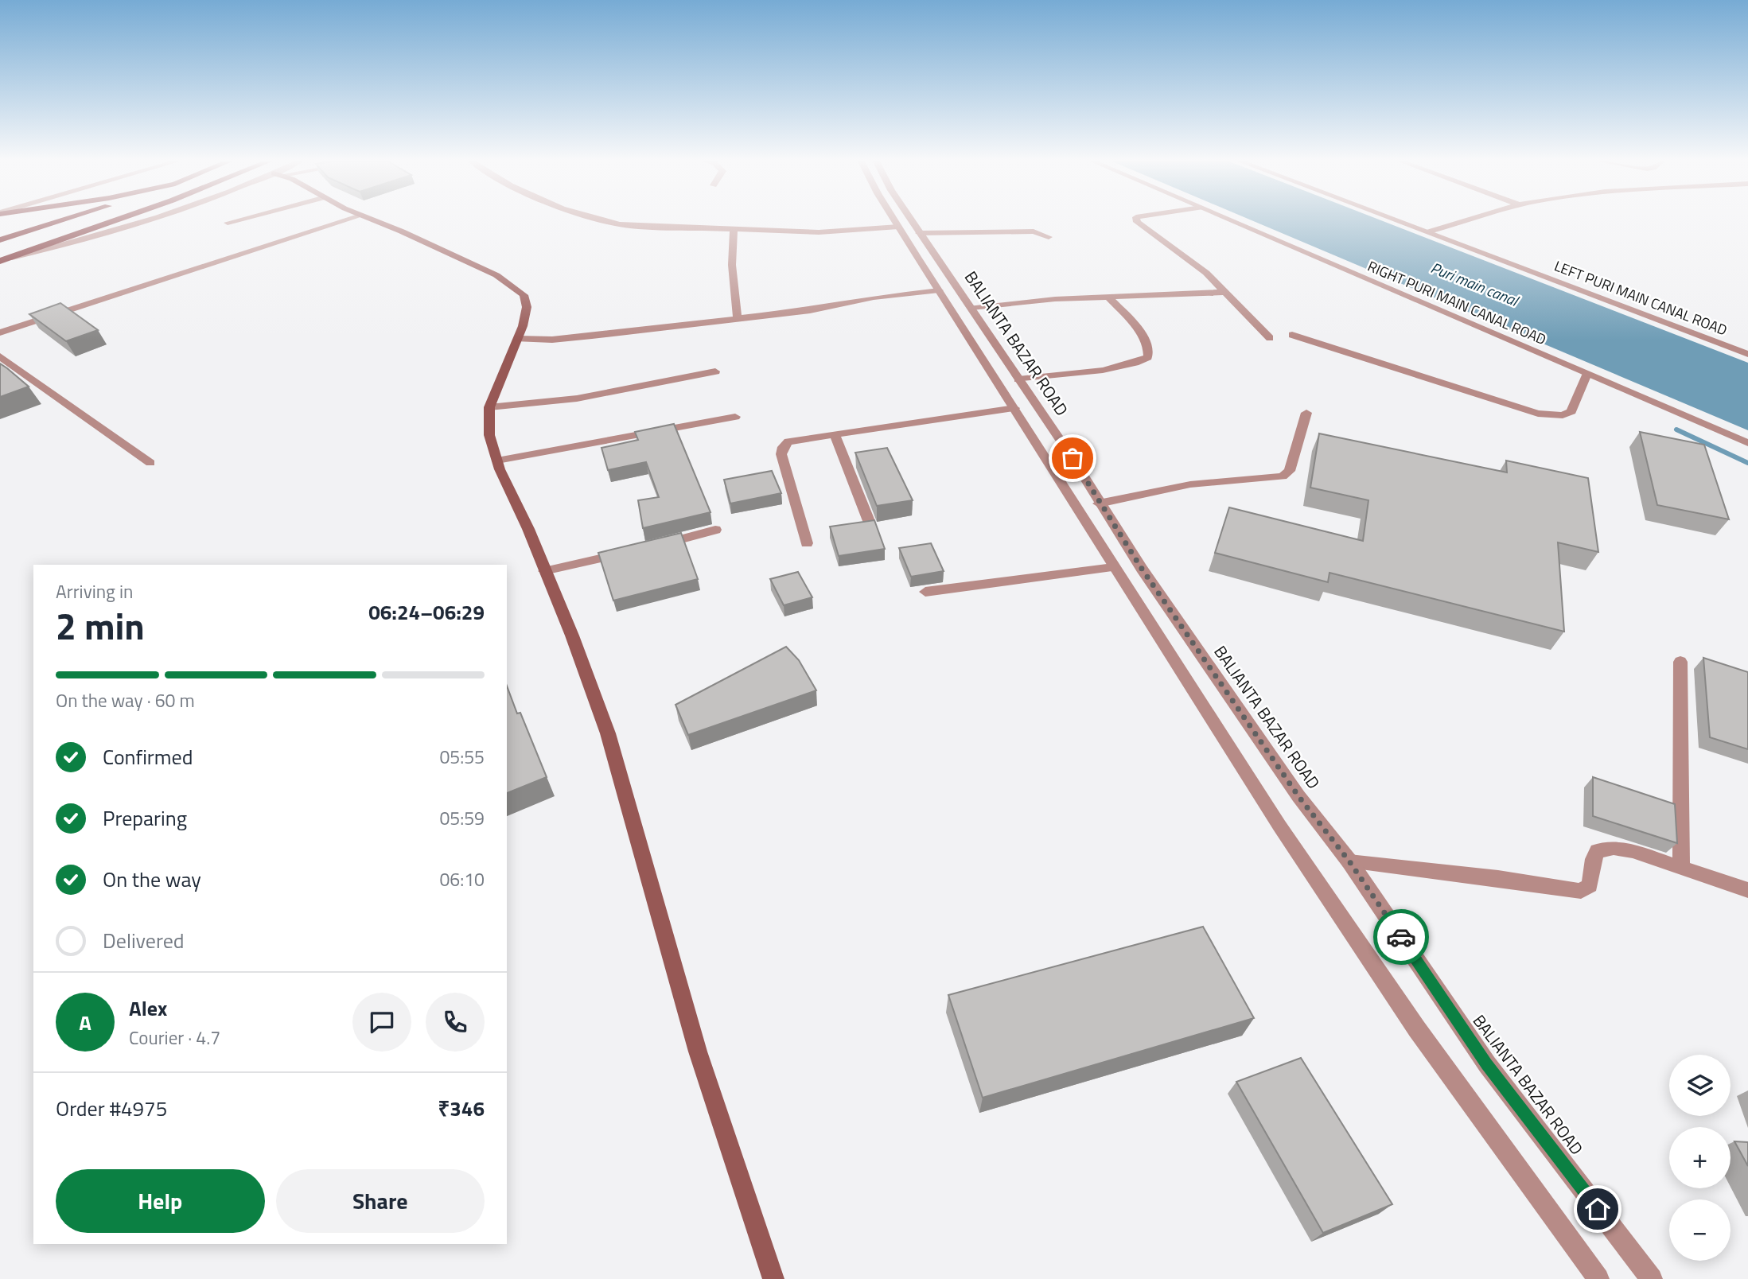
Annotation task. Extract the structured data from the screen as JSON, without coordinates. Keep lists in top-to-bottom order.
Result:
{
  "streets": {
    "street": ["LEFT PURI MAIN CANAL ROAD", "RIGHT PURI MAIN CANAL ROAD", "BALIANTA BAZAR ROAD"]
  },
  "water": ["Puri main canal"],
  "page": {
    "heading": ["2 min", "Arriving in", "06:24–06:29"],
    "panel": [
      "Alex",
      "Courier · 4.7",
      "Order #4975",
      "₹346"
    ],
    "bar": "On the way · 60 m",
    "list": [
      ["Confirmed", "05:55"],
      ["Preparing", "05:59"],
      ["On the way", "06:10"],
      "Delivered"
    ],
    "round": "A",
    "map_buttons": ["+", "−"],
    "buttons": ["Help", "Share"]
  }
}
